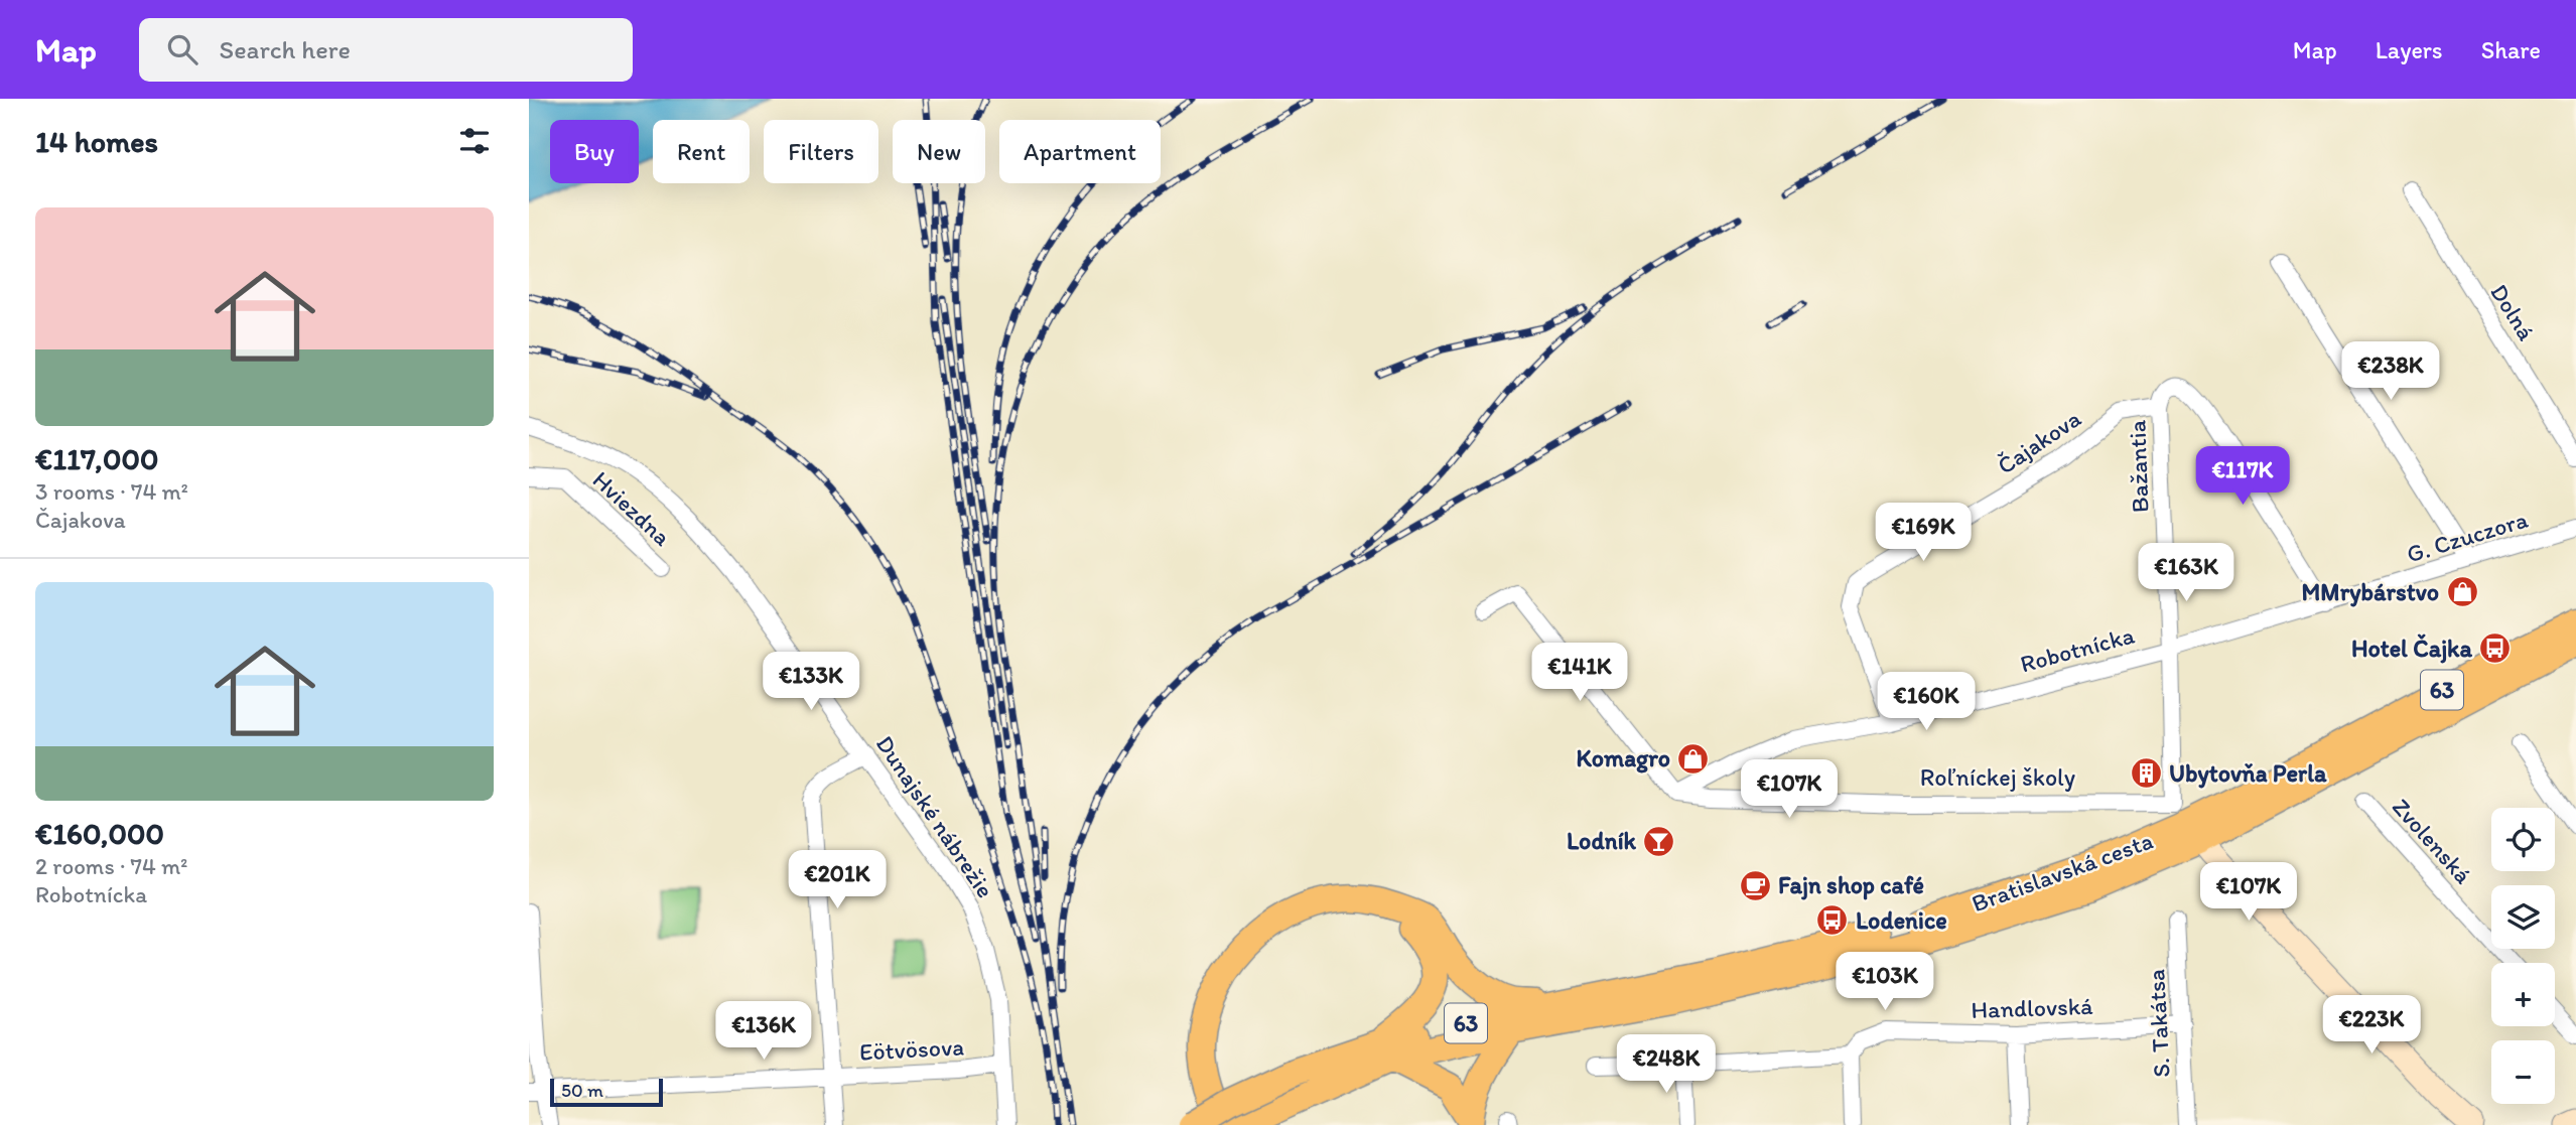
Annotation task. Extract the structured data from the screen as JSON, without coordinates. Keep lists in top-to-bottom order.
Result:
{
  "streets": {
    "main road": ["63", "Bratislavská cesta"],
    "street": [
      "Dolná",
      "Čajakova",
      "Bažantia",
      "Hviezdna",
      "G. Czuczora",
      "Robotnícka",
      "Roľníckej školy",
      "Dunajské nábrežie",
      "Zvolenská",
      "Handlovská",
      "S. Takátsa",
      "Eötvösova"
    ]
  },
  "crossings": [
    ["Čajakova", "Bažantia"],
    ["Čajakova", "Robotnícka"],
    ["Bažantia", "G. Czuczora"],
    ["Bažantia", "Robotnícka"],
    ["Bažantia", "Roľníckej školy"],
    ["Bažantia", "Bratislavská cesta"],
    ["G. Czuczora", "Robotnícka"],
    ["Robotnícka", "Roľníckej školy"],
    ["Roľníckej školy", "Bratislavská cesta"],
    ["Dunajské nábrežie", "Eötvösova"],
    ["Handlovská", "S. Takátsa"]
  ],
  "places": {
    "shop": ["MMrybárstvo", "Komagro"],
    "bus stop": ["Hotel Čajka", "Lodenice"],
    "building": ["Ubytovňa Perla"],
    "bar": ["Lodník"],
    "cafe": ["Fajn shop café"]
  },
  "scale_bar": "50 m",
  "page": {
    "header": "Map",
    "search": "Search here",
    "nav": ["Map", "Layers", "Share"],
    "heading": "14 homes",
    "chip": [
      "Buy",
      "Rent",
      "Filters",
      "New",
      "Apartment"
    ],
    "list": [
      {
        "name": "€117,000",
        "note": "3 rooms · 74 m² · Čajakova"
      },
      {
        "name": "€160,000",
        "note": "2 rooms · 74 m² · Robotnícka"
      }
    ],
    "price": [
      "€238K",
      "€117K",
      "€169K",
      "€163K",
      "€141K",
      "€133K",
      "€160K",
      "€107K",
      "€201K",
      "€107K",
      "€103K",
      "€223K",
      "€136K",
      "€248K"
    ],
    "map_buttons": ["+", "−"],
    "scale": "50 m"
  }
}
